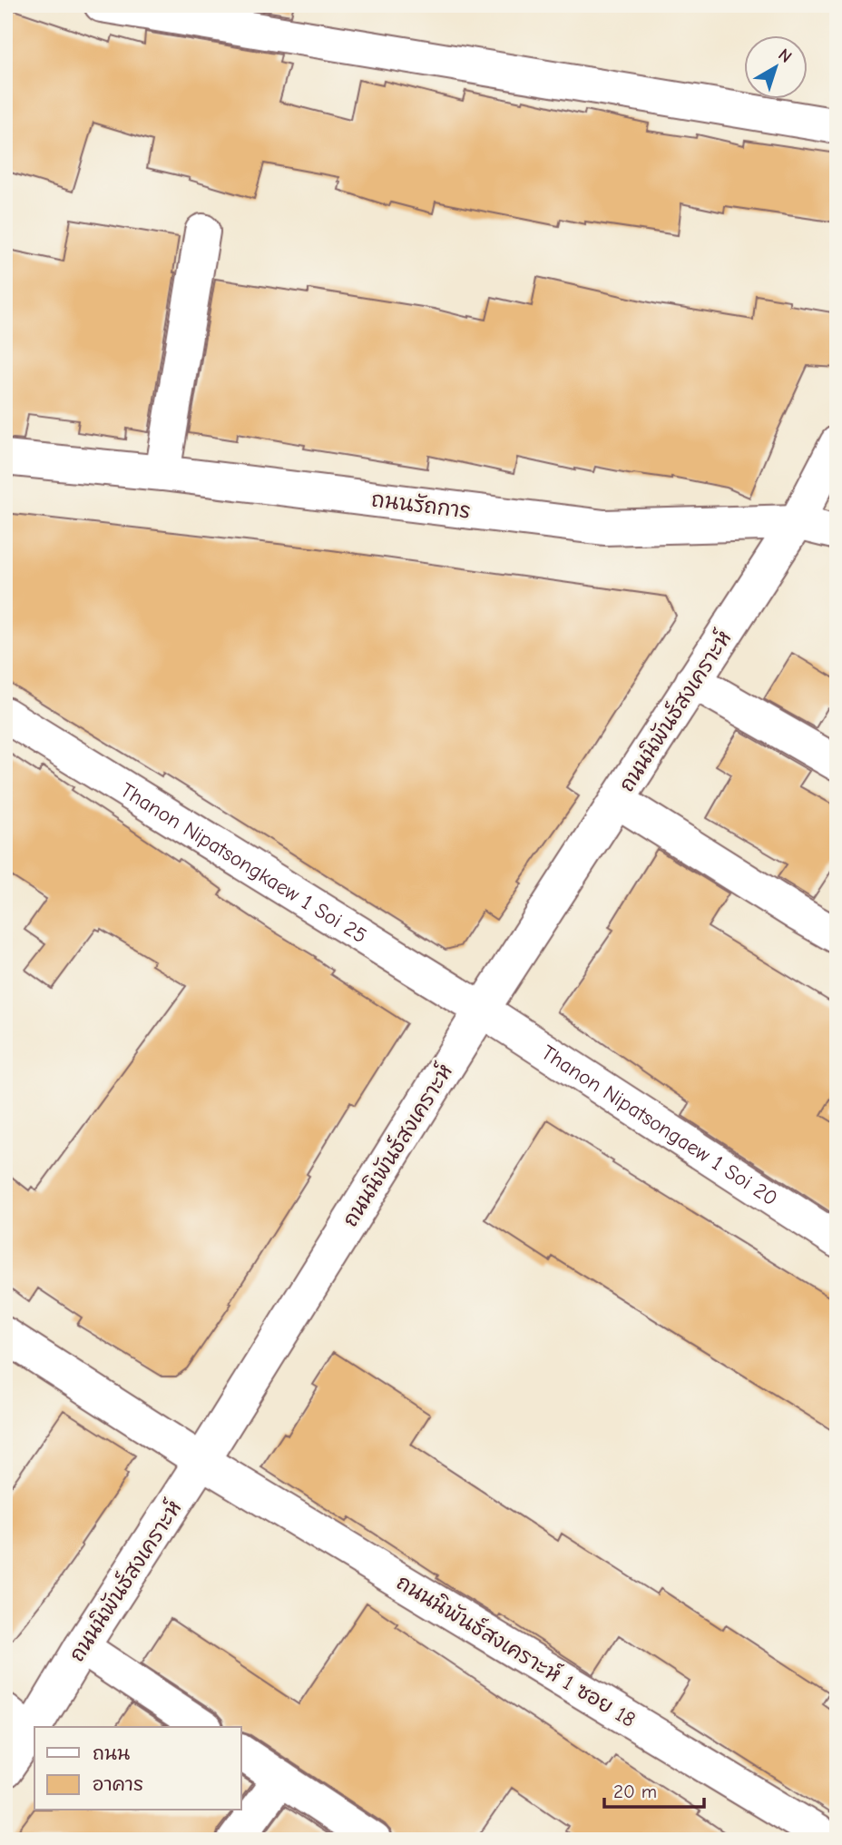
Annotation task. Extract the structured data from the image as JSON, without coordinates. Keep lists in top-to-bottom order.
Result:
{
  "streets": {
    "street": [
      "ถนนรัถการ",
      "ถนนนิพันธ์สงเคราะห์",
      "Thanon Nipatsongkaew 1 Soi 25",
      "Thanon Nipatsongaew 1 Soi 20",
      "ถนนนิพันธ์สงเคราะห์ 1 ซอย 18"
    ]
  },
  "crossings": [
    ["ถนนรัถการ", "ถนนนิพันธ์สงเคราะห์"],
    ["ถนนนิพันธ์สงเคราะห์", "Thanon Nipatsongkaew 1 Soi 25"],
    ["ถนนนิพันธ์สงเคราะห์", "Thanon Nipatsongaew 1 Soi 20"],
    ["ถนนนิพันธ์สงเคราะห์", "ถนนนิพันธ์สงเคราะห์ 1 ซอย 18"],
    ["Thanon Nipatsongkaew 1 Soi 25", "Thanon Nipatsongaew 1 Soi 20"]
  ],
  "legend": ["ถนน", "อาคาร"],
  "scale_bar": "20 m",
  "north": "top right"
}
